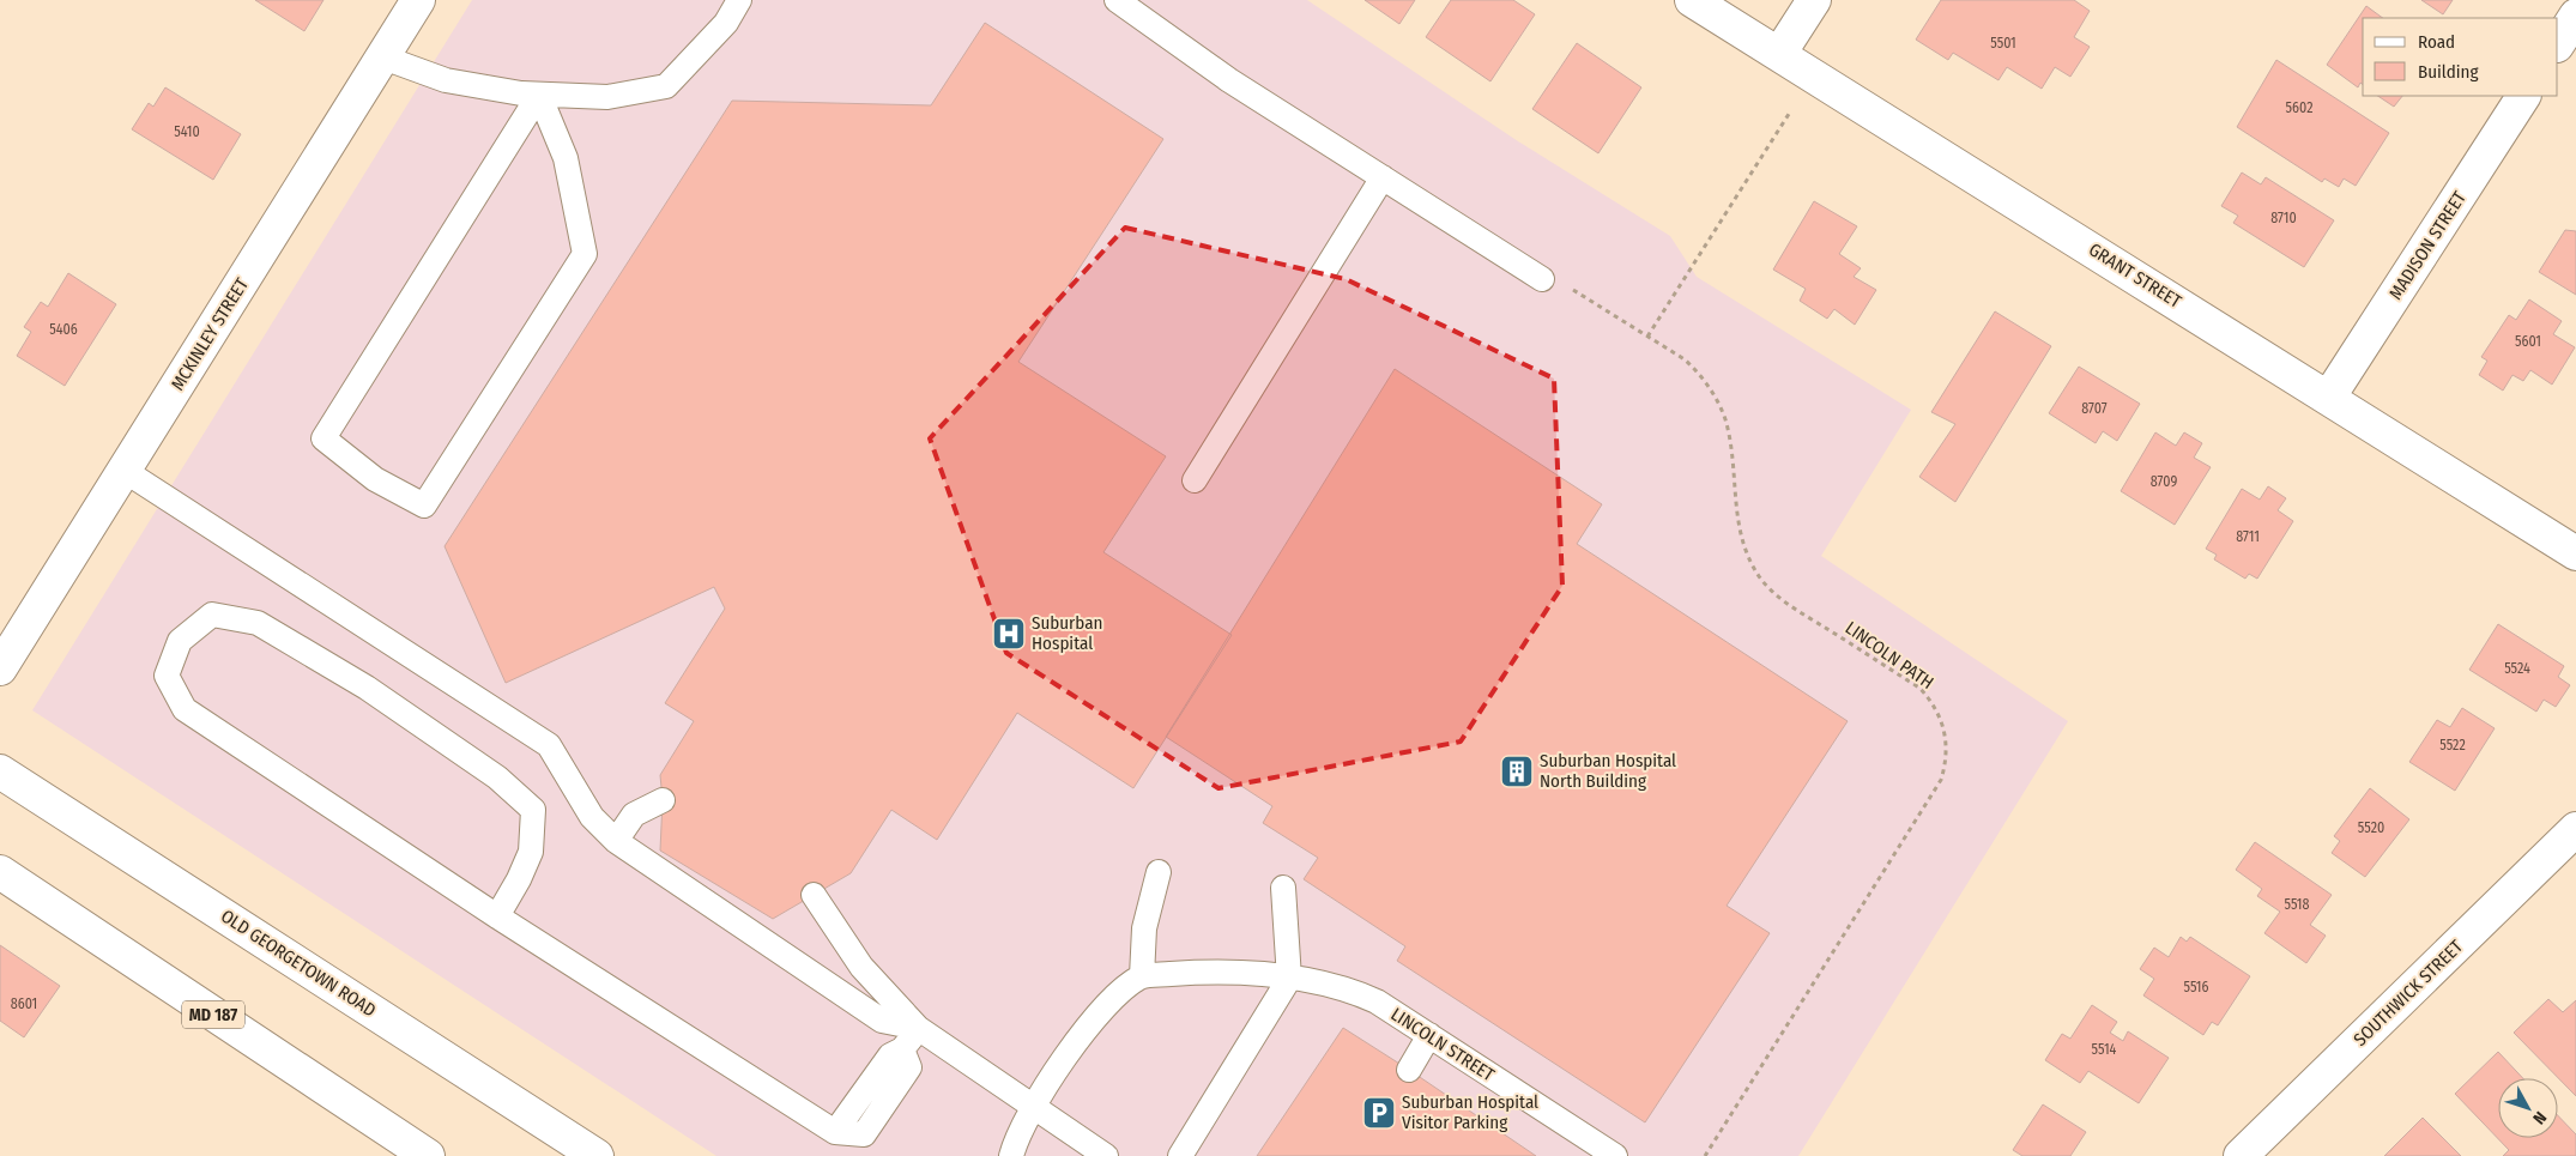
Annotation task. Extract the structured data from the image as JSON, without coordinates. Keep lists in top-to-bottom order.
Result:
{
  "streets": {
    "street": [
      "MADISON STREET",
      "GRANT STREET",
      "MCKINLEY STREET",
      "OLD GEORGETOWN ROAD",
      "SOUTHWICK STREET",
      "MD 187"
    ],
    "lane": ["LINCOLN STREET"],
    "path": ["LINCOLN PATH"]
  },
  "crossings": [
    ["MADISON STREET", "GRANT STREET"]
  ],
  "places": {
    "hospital": ["Suburban Hospital"],
    "building": ["Suburban Hospital North Building"],
    "parking": ["Suburban Hospital Visitor Parking"]
  },
  "house_numbers": [
    "5501",
    "5602",
    "5410",
    "8710",
    "5406",
    "5601",
    "8707",
    "8709",
    "8711",
    "5524",
    "5522",
    "5520",
    "5518",
    "5516",
    "8601",
    "5514"
  ],
  "legend": ["Road", "Building"],
  "north": "bottom right"
}
